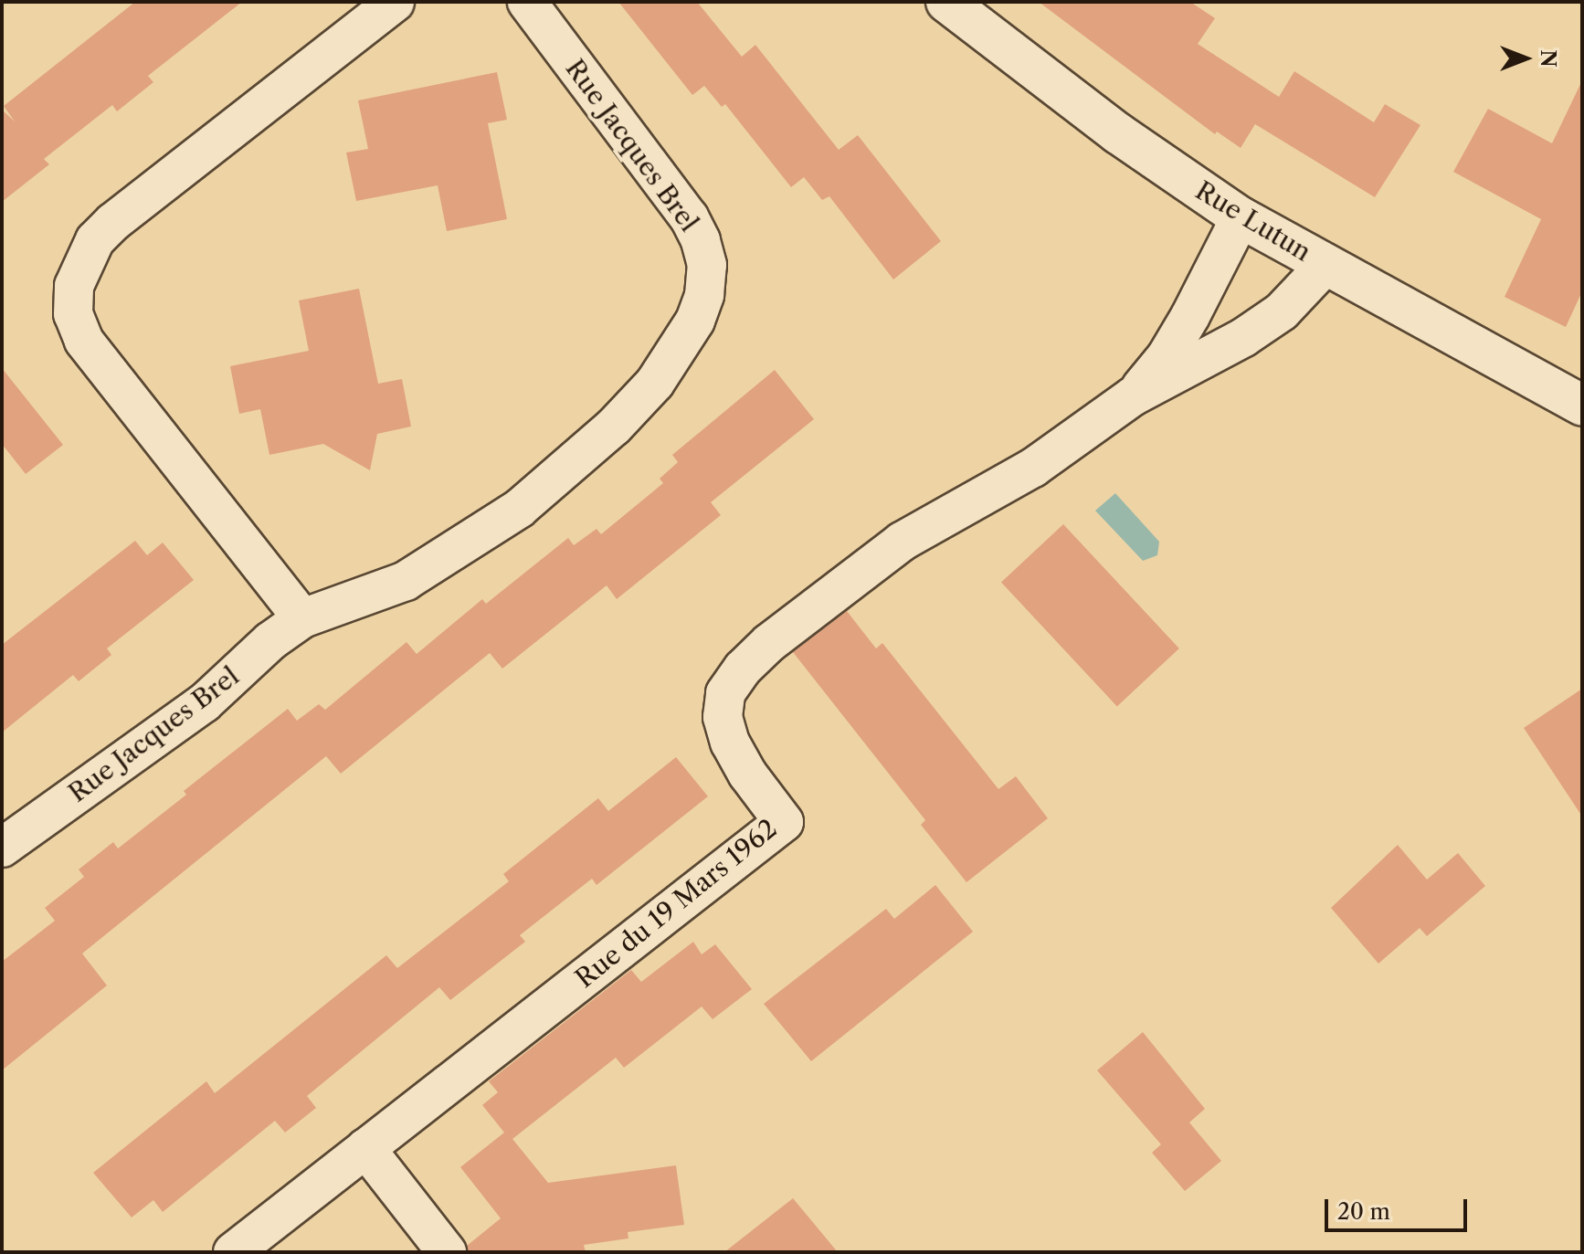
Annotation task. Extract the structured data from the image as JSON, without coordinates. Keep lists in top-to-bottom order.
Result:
{
  "streets": {
    "main road": ["Rue Lutun"],
    "street": ["Rue Jacques Brel", "Rue du 19 Mars 1962"]
  },
  "crossings": [
    ["Rue Lutun", "Rue du 19 Mars 1962"]
  ],
  "scale_bar": "20 m",
  "north": "right"
}
